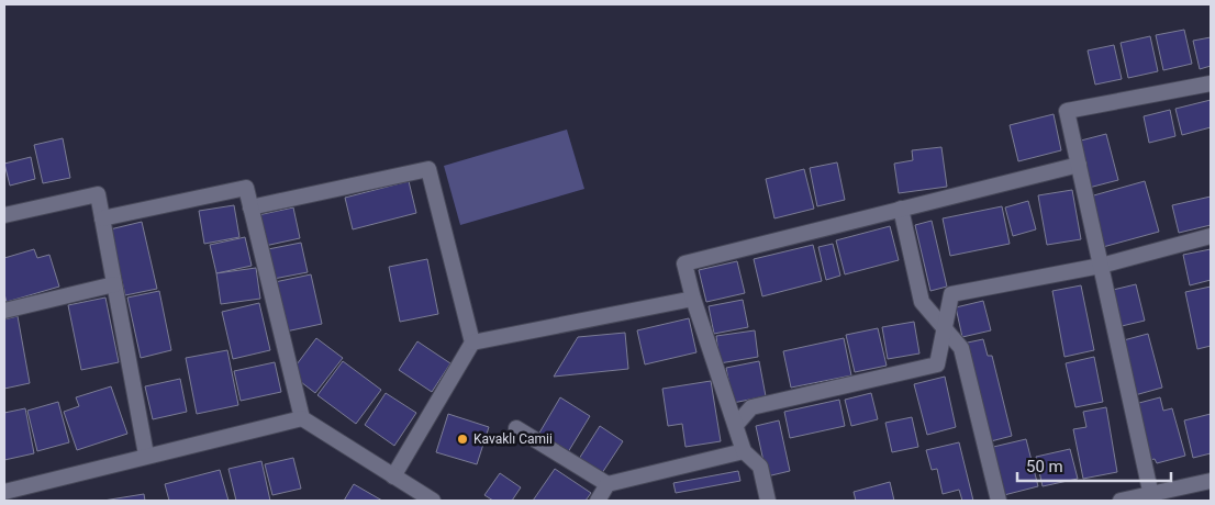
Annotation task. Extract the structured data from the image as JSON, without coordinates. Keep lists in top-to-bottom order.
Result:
{
  "places": ["Kavaklı Camii"],
  "scale_bar": "50 m"
}
